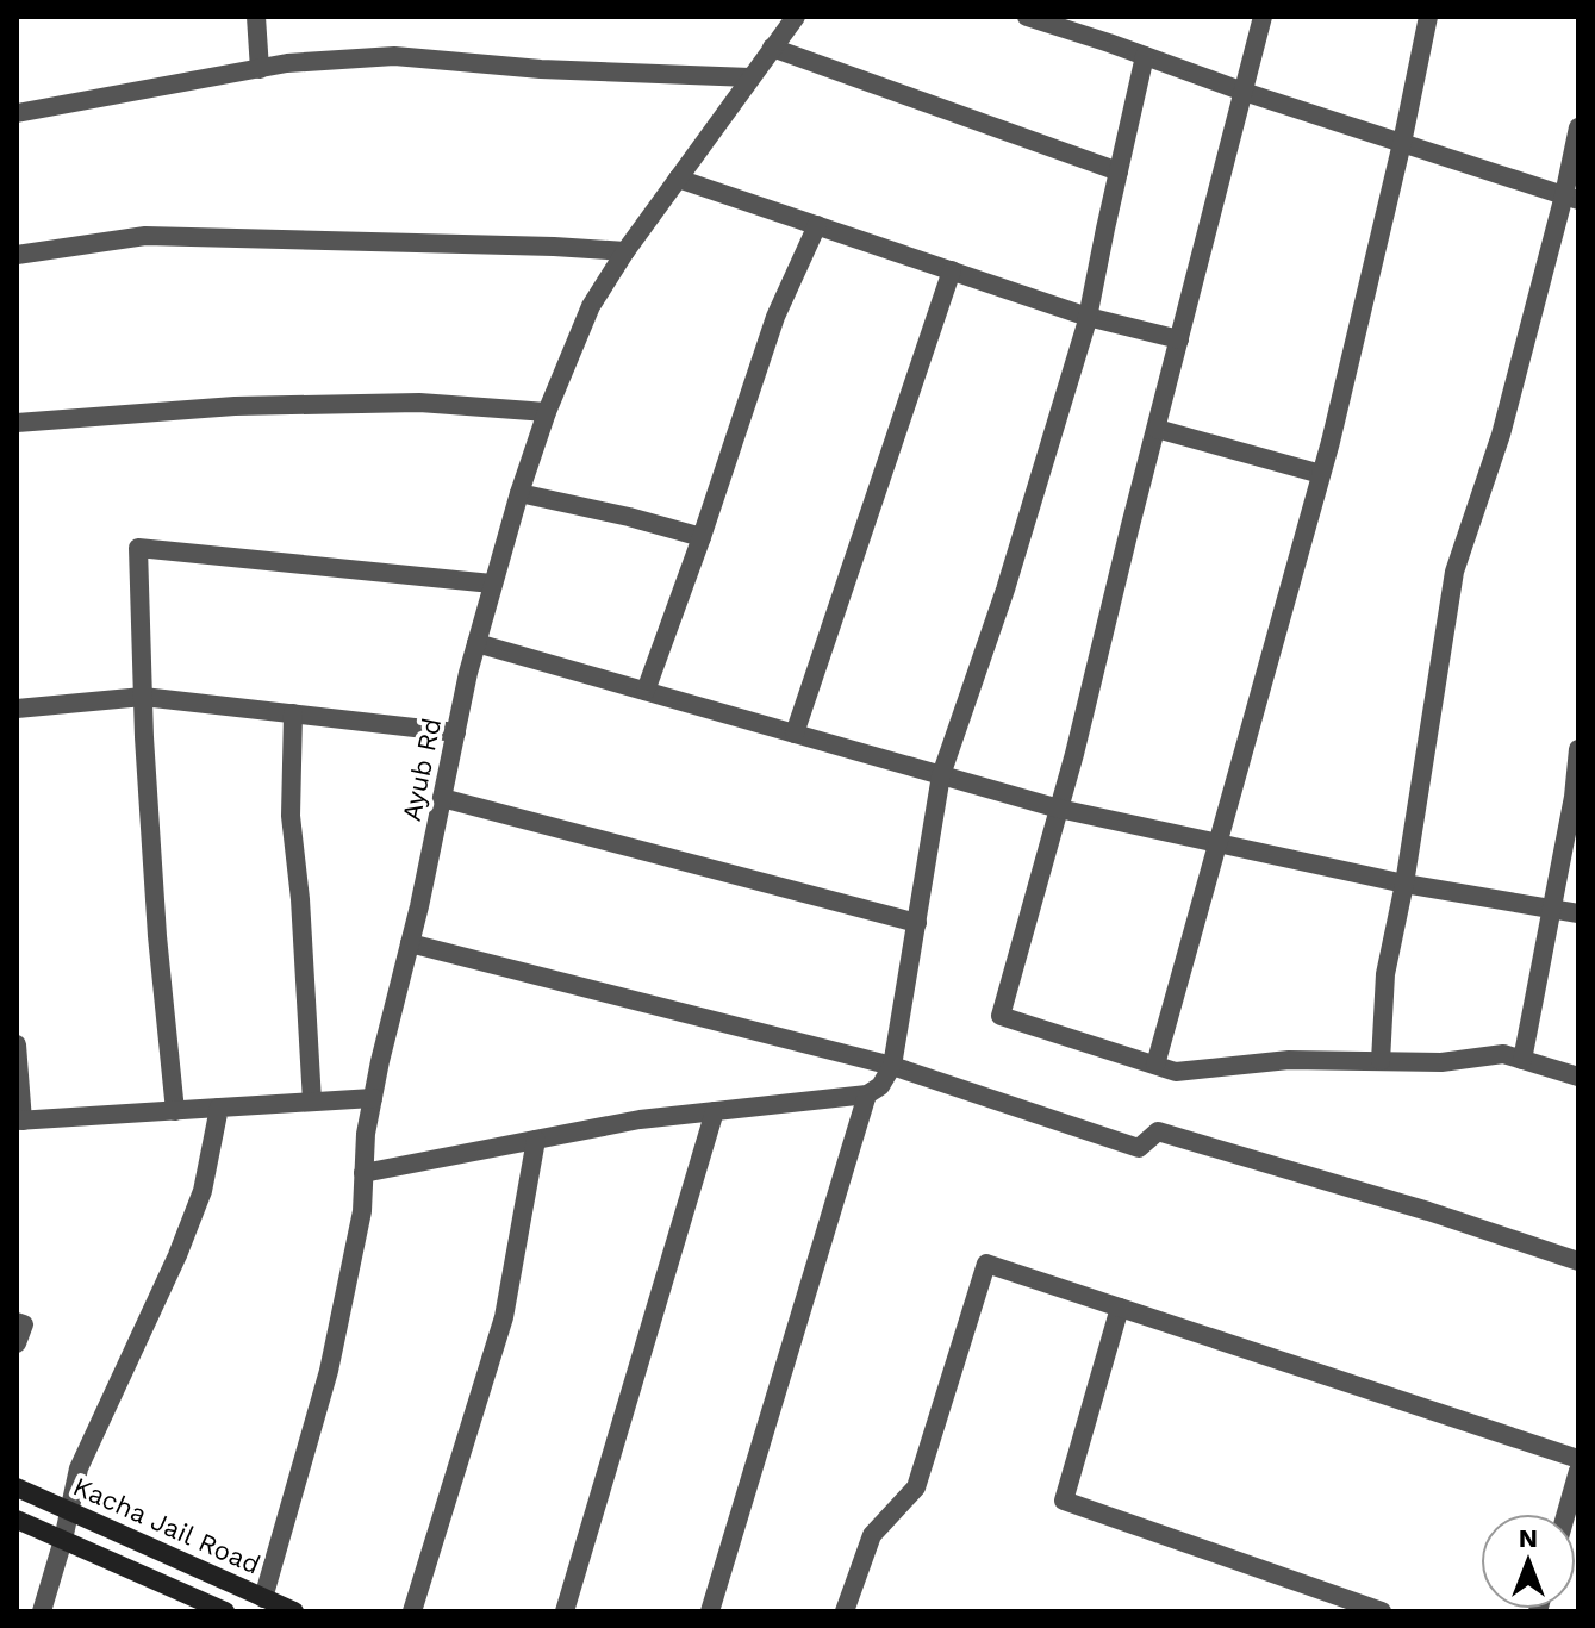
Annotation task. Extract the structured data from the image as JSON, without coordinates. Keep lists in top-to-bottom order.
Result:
{
  "streets": {
    "main road": ["Kacha Jail Road"],
    "street": ["Ayub Rd"]
  },
  "crossings": [
    ["Ayub Rd", "Kacha Jail Road"]
  ],
  "north": "top"
}
